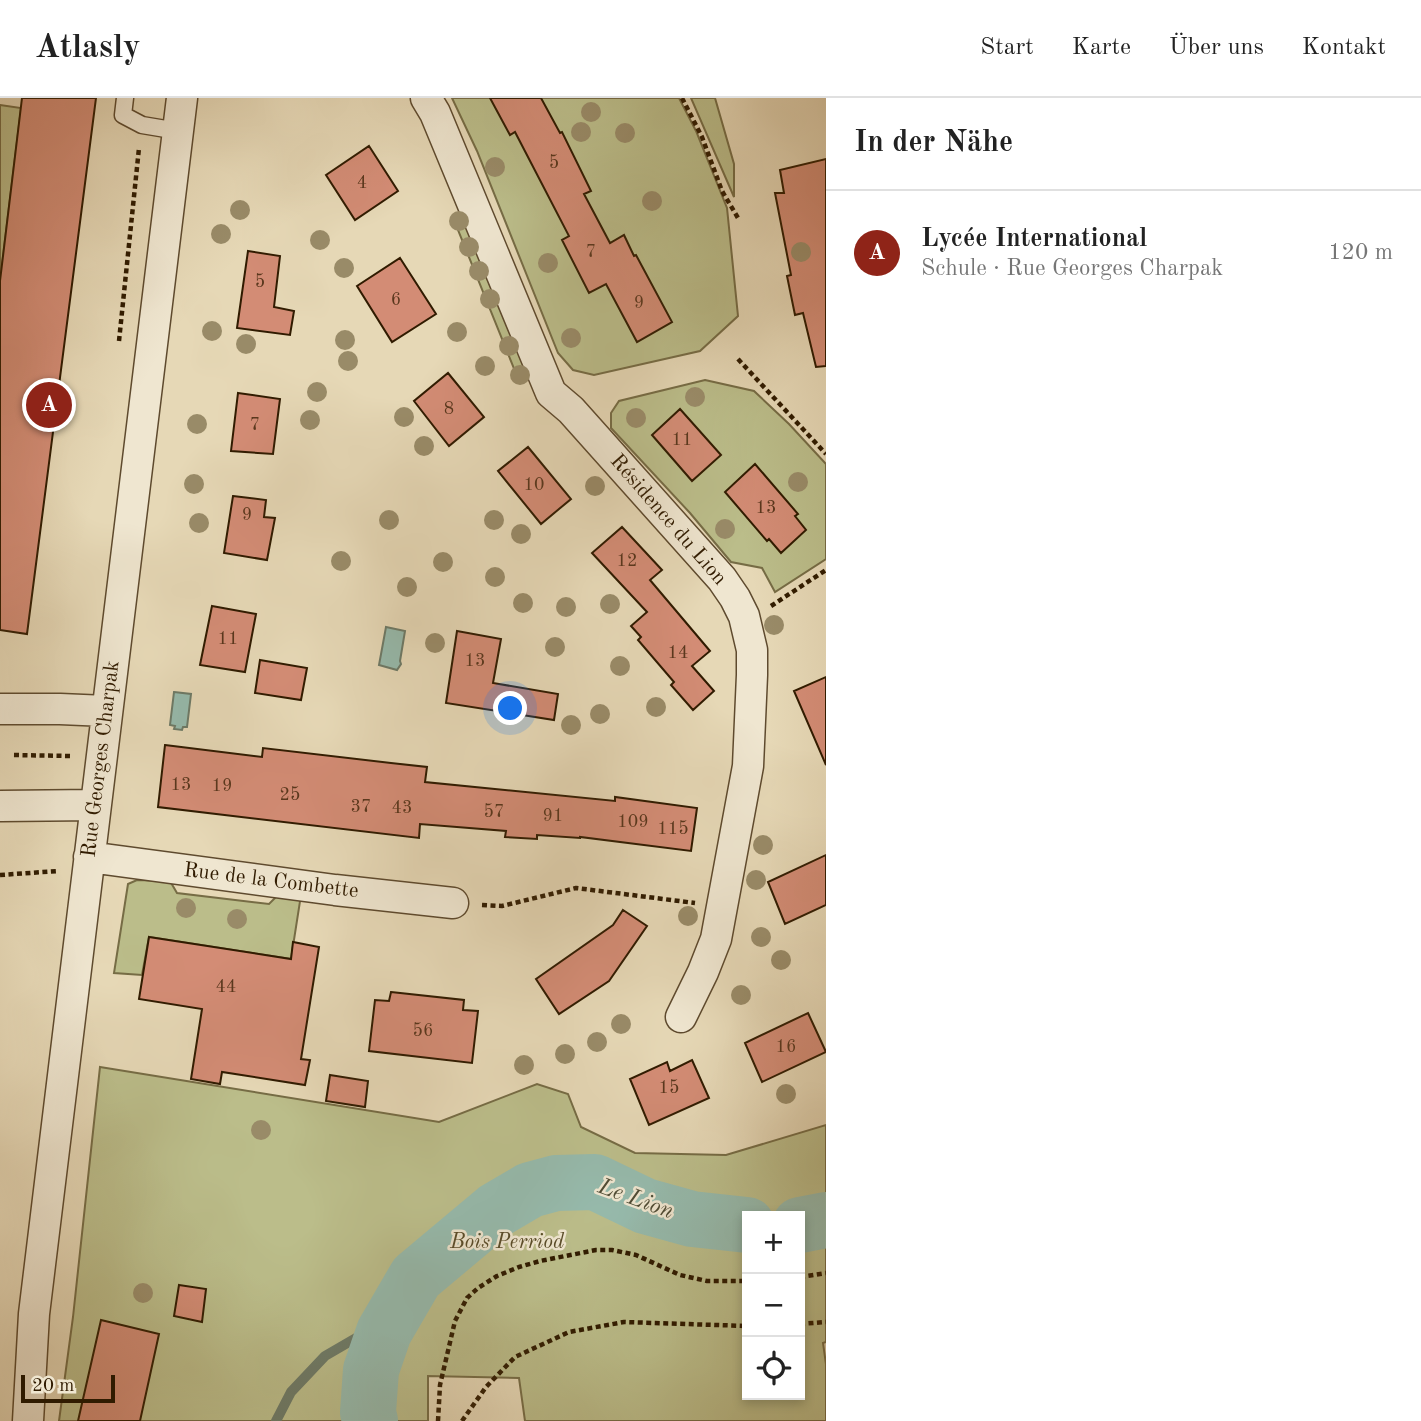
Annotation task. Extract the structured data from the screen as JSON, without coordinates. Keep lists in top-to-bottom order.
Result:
{
  "streets": {
    "street": ["Résidence du Lion", "Rue Georges Charpak", "Rue de la Combette"]
  },
  "crossings": [
    ["Rue Georges Charpak", "Rue de la Combette"]
  ],
  "water": ["Le Lion"],
  "parks": ["Bois Perriod"],
  "house_numbers": [
    "5",
    "4",
    "7",
    "5",
    "6",
    "9",
    "8",
    "7",
    "11",
    "10",
    "13",
    "9",
    "12",
    "11",
    "14",
    "13",
    "13",
    "19",
    "25",
    "37",
    "43",
    "57",
    "91",
    "109",
    "115",
    "44",
    "56",
    "16",
    "15"
  ],
  "scale_bar": "20 m",
  "page": {
    "header": "Atlasly",
    "nav": [
      "Start",
      "Karte",
      "Über uns",
      "Kontakt"
    ],
    "heading": "In der Nähe",
    "list": [
      {
        "mark": "A",
        "name": "Lycée International",
        "note": "Schule · Rue Georges Charpak",
        "value": "120 m"
      }
    ],
    "pins": "A",
    "map_buttons": ["+", "−"],
    "scale": "20 m"
  }
}
